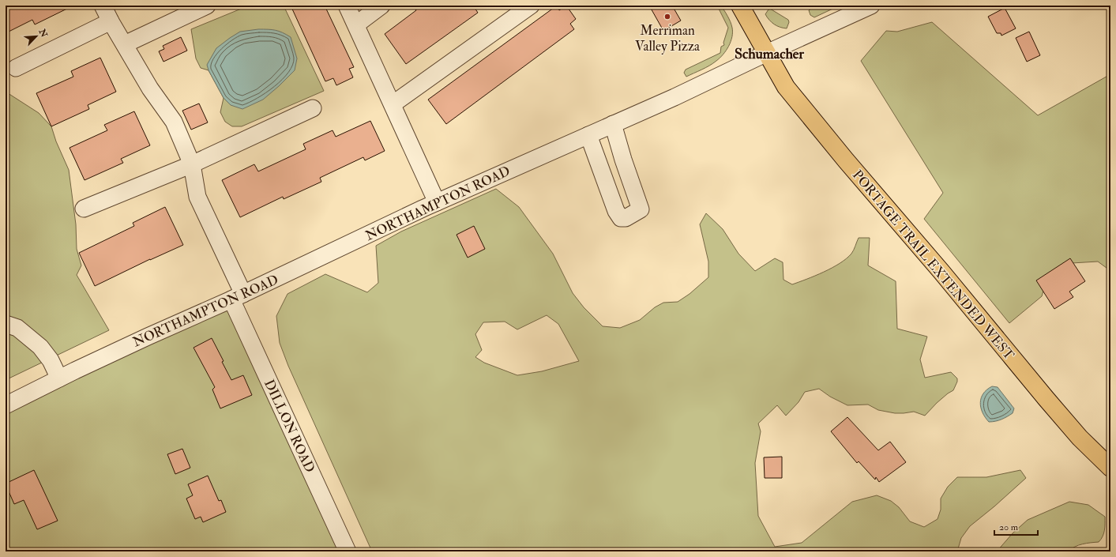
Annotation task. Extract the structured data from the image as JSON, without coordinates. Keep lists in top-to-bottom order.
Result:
{
  "streets": {
    "main road": ["PORTAGE TRAIL EXTENDED WEST"],
    "street": ["NORTHAMPTON ROAD", "DILLON ROAD"]
  },
  "crossings": [
    ["NORTHAMPTON ROAD", "PORTAGE TRAIL EXTENDED WEST"],
    ["NORTHAMPTON ROAD", "DILLON ROAD"]
  ],
  "districts": ["Schumacher"],
  "places": ["Merriman Valley Pizza"],
  "scale_bar": "20 m",
  "north": "top right"
}
